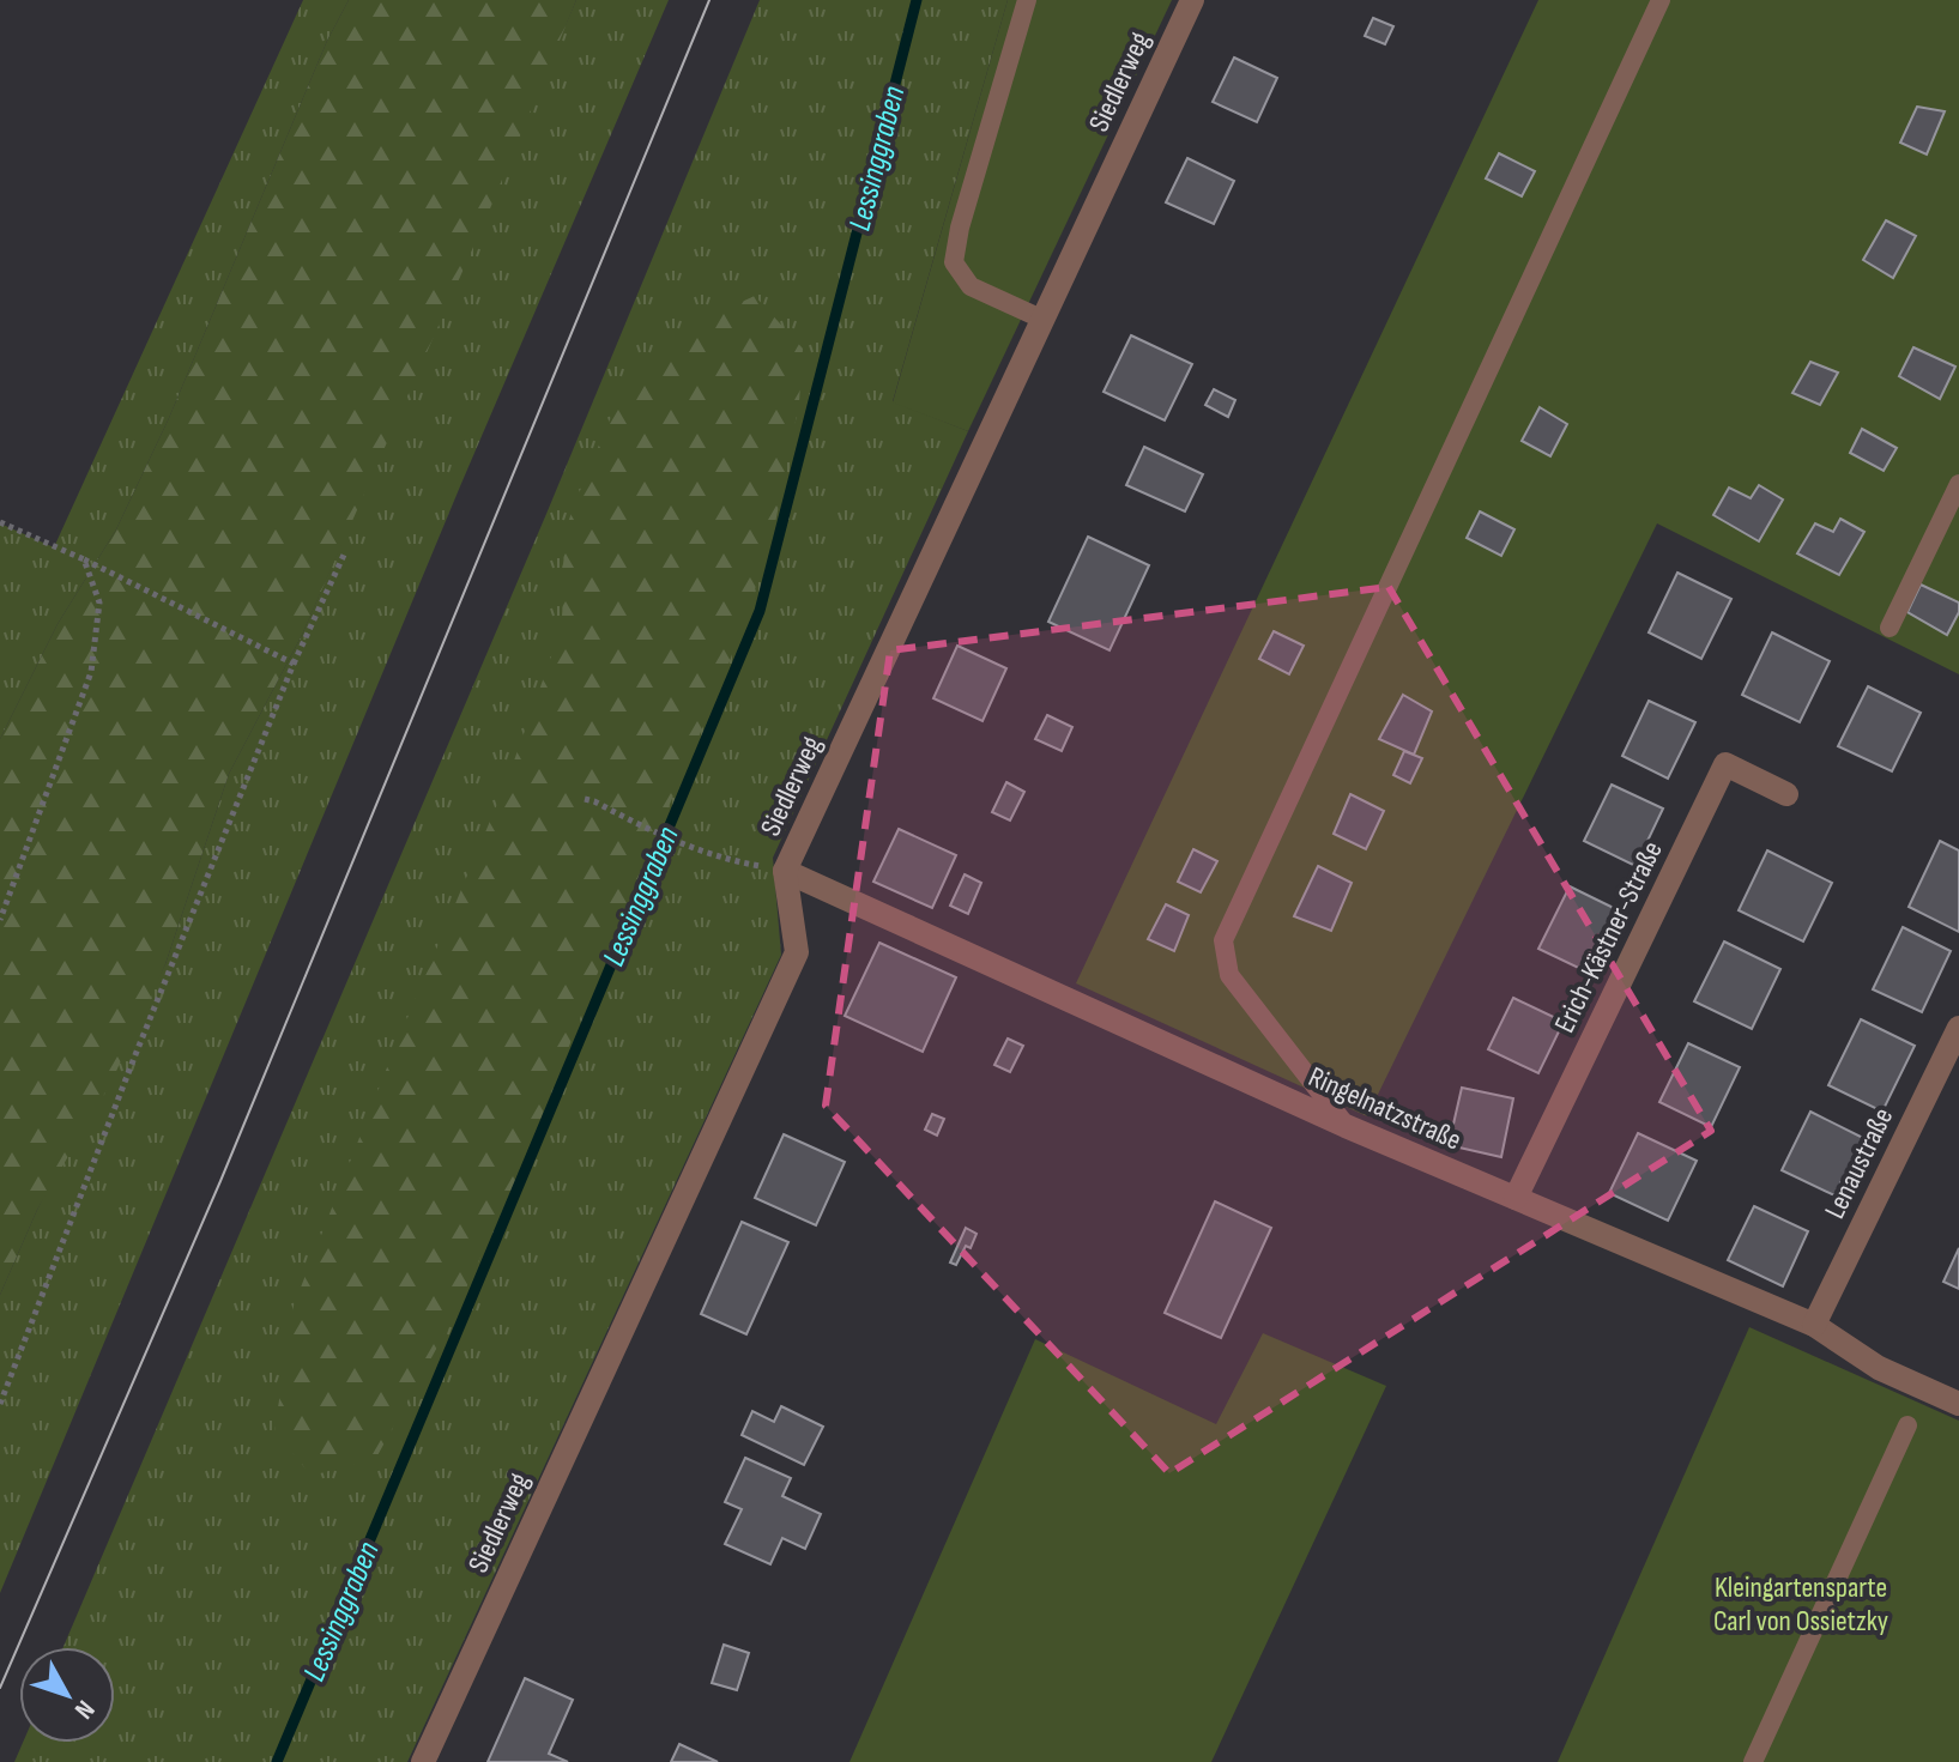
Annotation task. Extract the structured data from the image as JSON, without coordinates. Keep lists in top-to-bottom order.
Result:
{
  "streets": {
    "street": [
      "Siedlerweg",
      "Erich-Kästner-Straße",
      "Ringelnatzstraße",
      "Lenaustraße"
    ]
  },
  "crossings": [
    ["Siedlerweg", "Ringelnatzstraße"],
    ["Erich-Kästner-Straße", "Ringelnatzstraße"],
    ["Ringelnatzstraße", "Lenaustraße"]
  ],
  "water": ["Lessinggraben"],
  "parks": ["Kleingartensparte Carl von Ossietzky"],
  "north": "bottom right"
}
